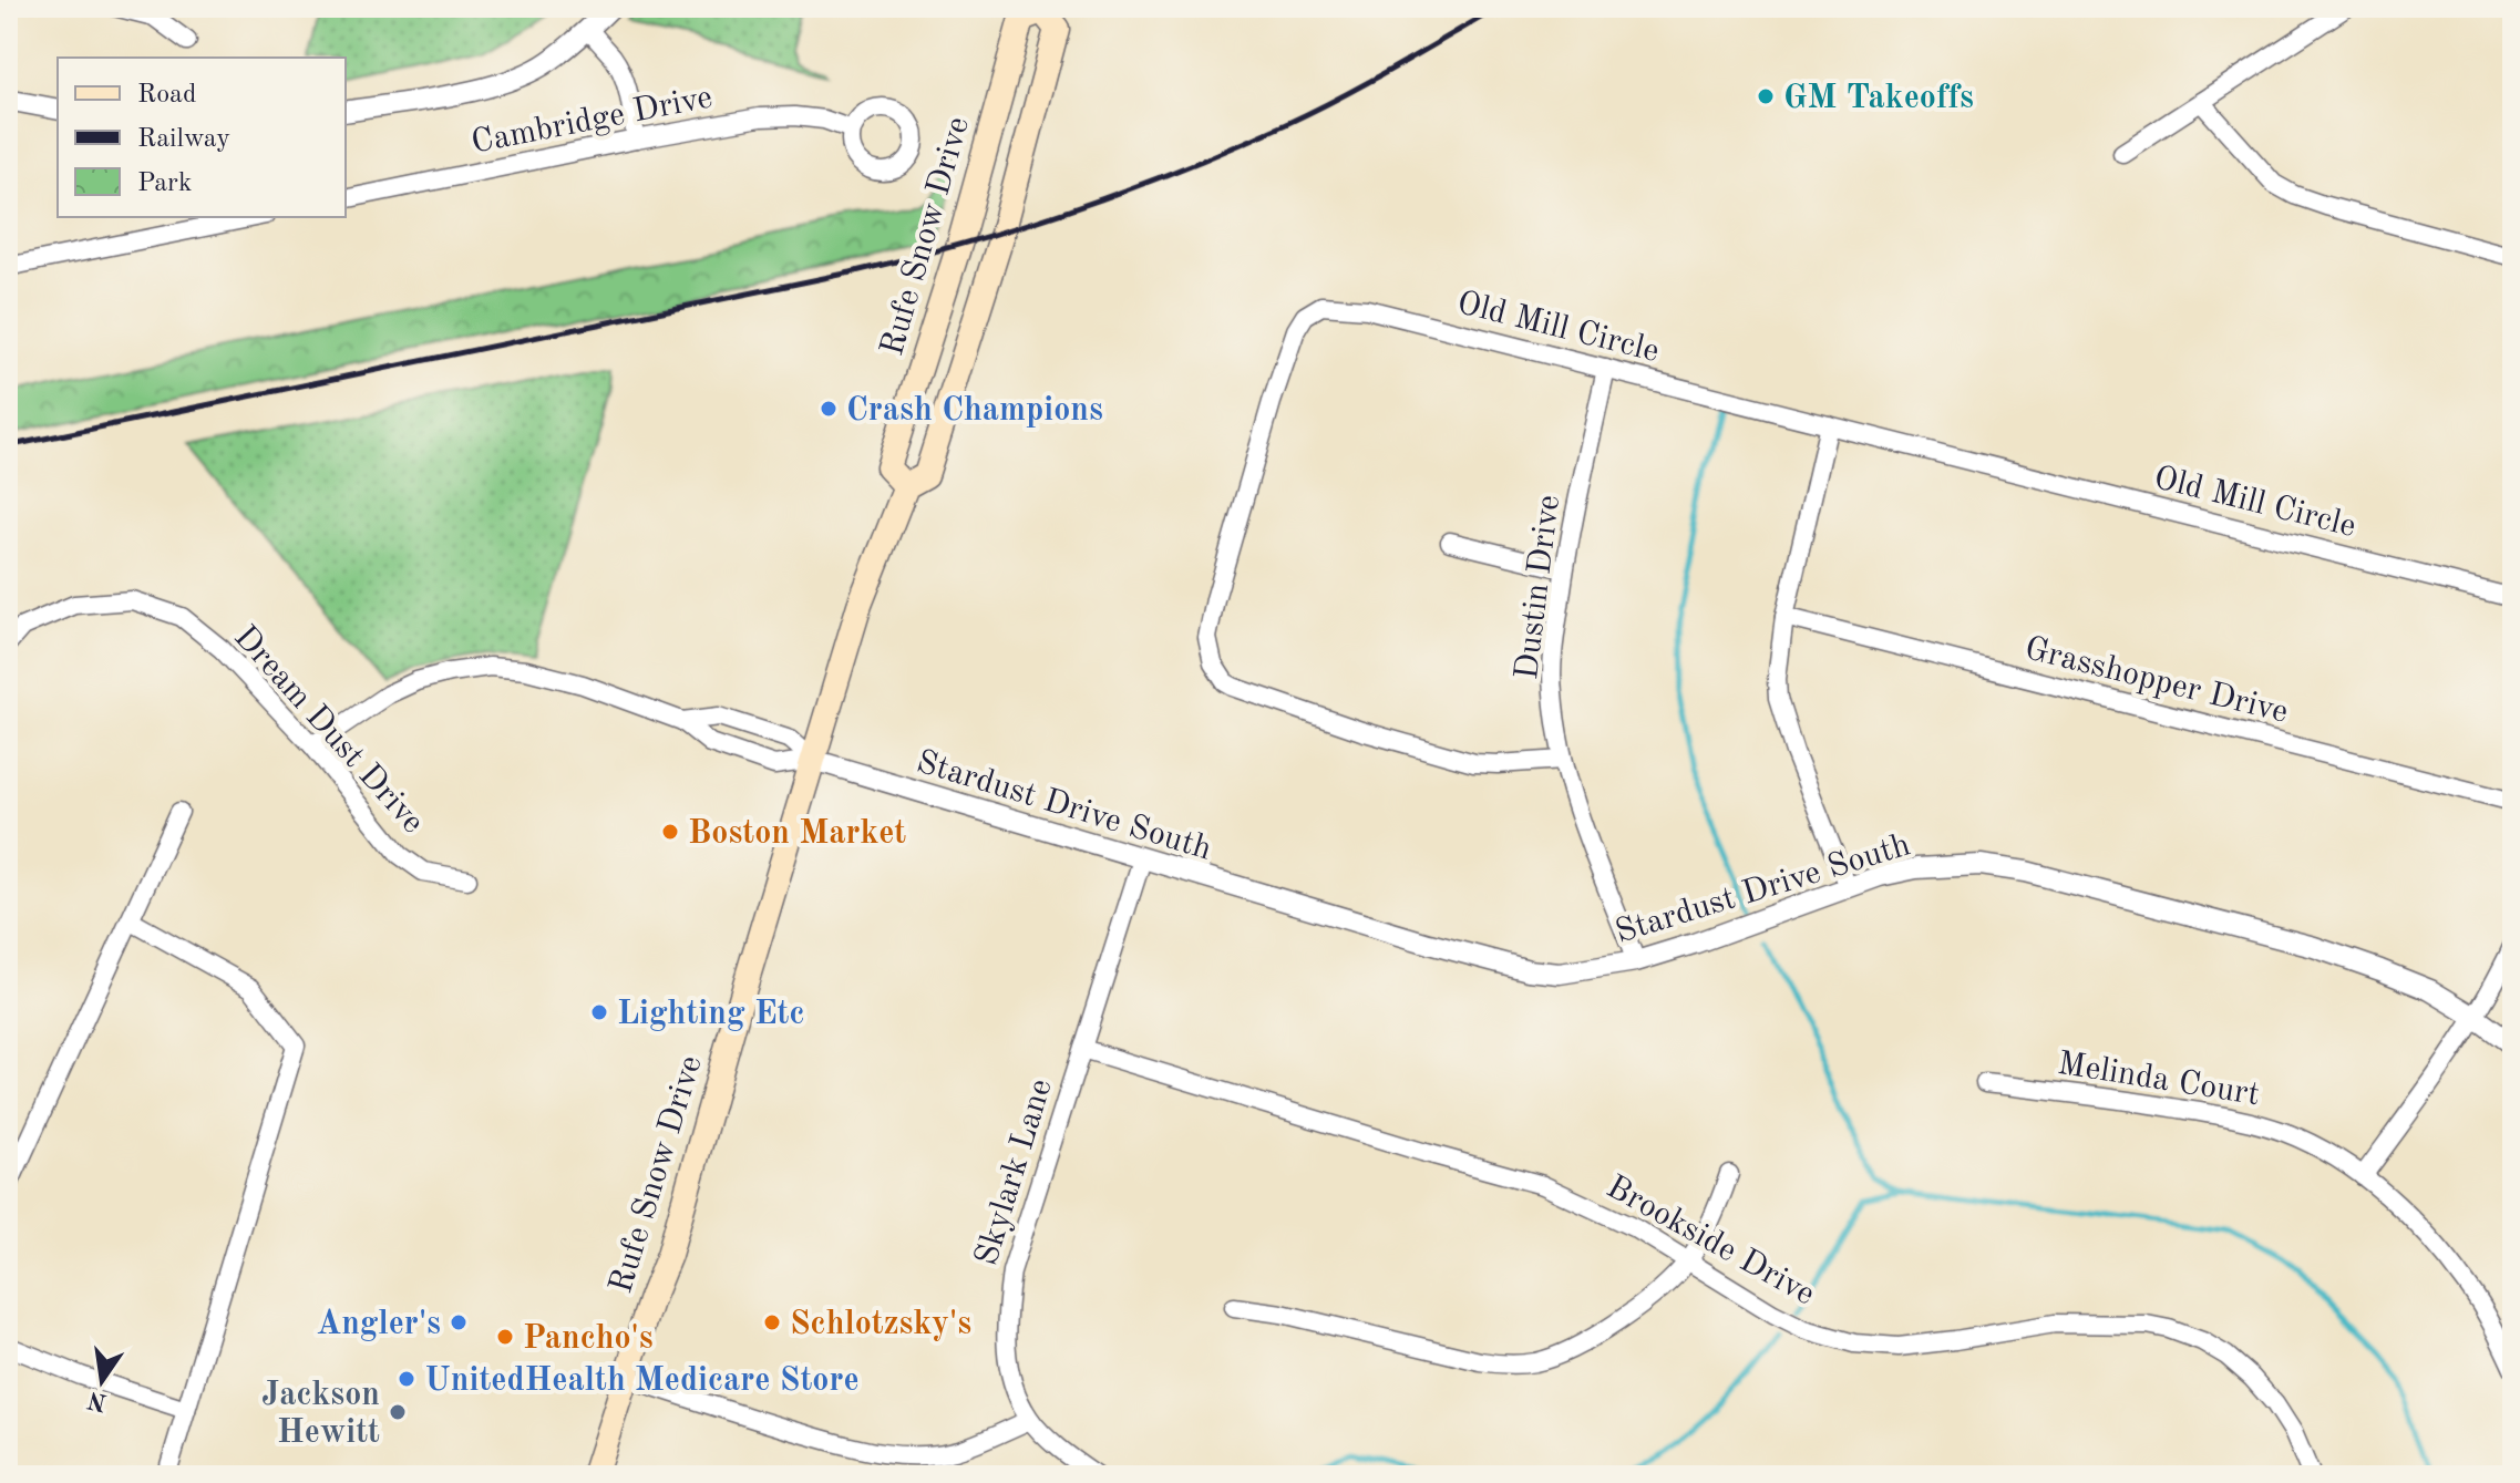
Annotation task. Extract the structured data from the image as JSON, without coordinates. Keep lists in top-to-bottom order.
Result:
{
  "streets": {
    "main road": ["Rufe Snow Drive"],
    "street": [
      "Cambridge Drive",
      "Old Mill Circle",
      "Dustin Drive",
      "Grasshopper Drive",
      "Dream Dust Drive",
      "Stardust Drive South",
      "Melinda Court",
      "Skylark Lane",
      "Brookside Drive"
    ]
  },
  "crossings": [
    ["Rufe Snow Drive", "Stardust Drive South"],
    ["Old Mill Circle", "Dustin Drive"],
    ["Dustin Drive", "Stardust Drive South"],
    ["Stardust Drive South", "Skylark Lane"],
    ["Skylark Lane", "Brookside Drive"]
  ],
  "places": [
    "GM Takeoffs",
    "Crash Champions",
    "Boston Market",
    "Lighting Etc",
    "Angler's",
    "Schlotzsky's",
    "Pancho's",
    "UnitedHealth Medicare Store",
    "Jackson Hewitt"
  ],
  "legend": ["Road", "Railway", "Park"],
  "north": "bottom"
}
